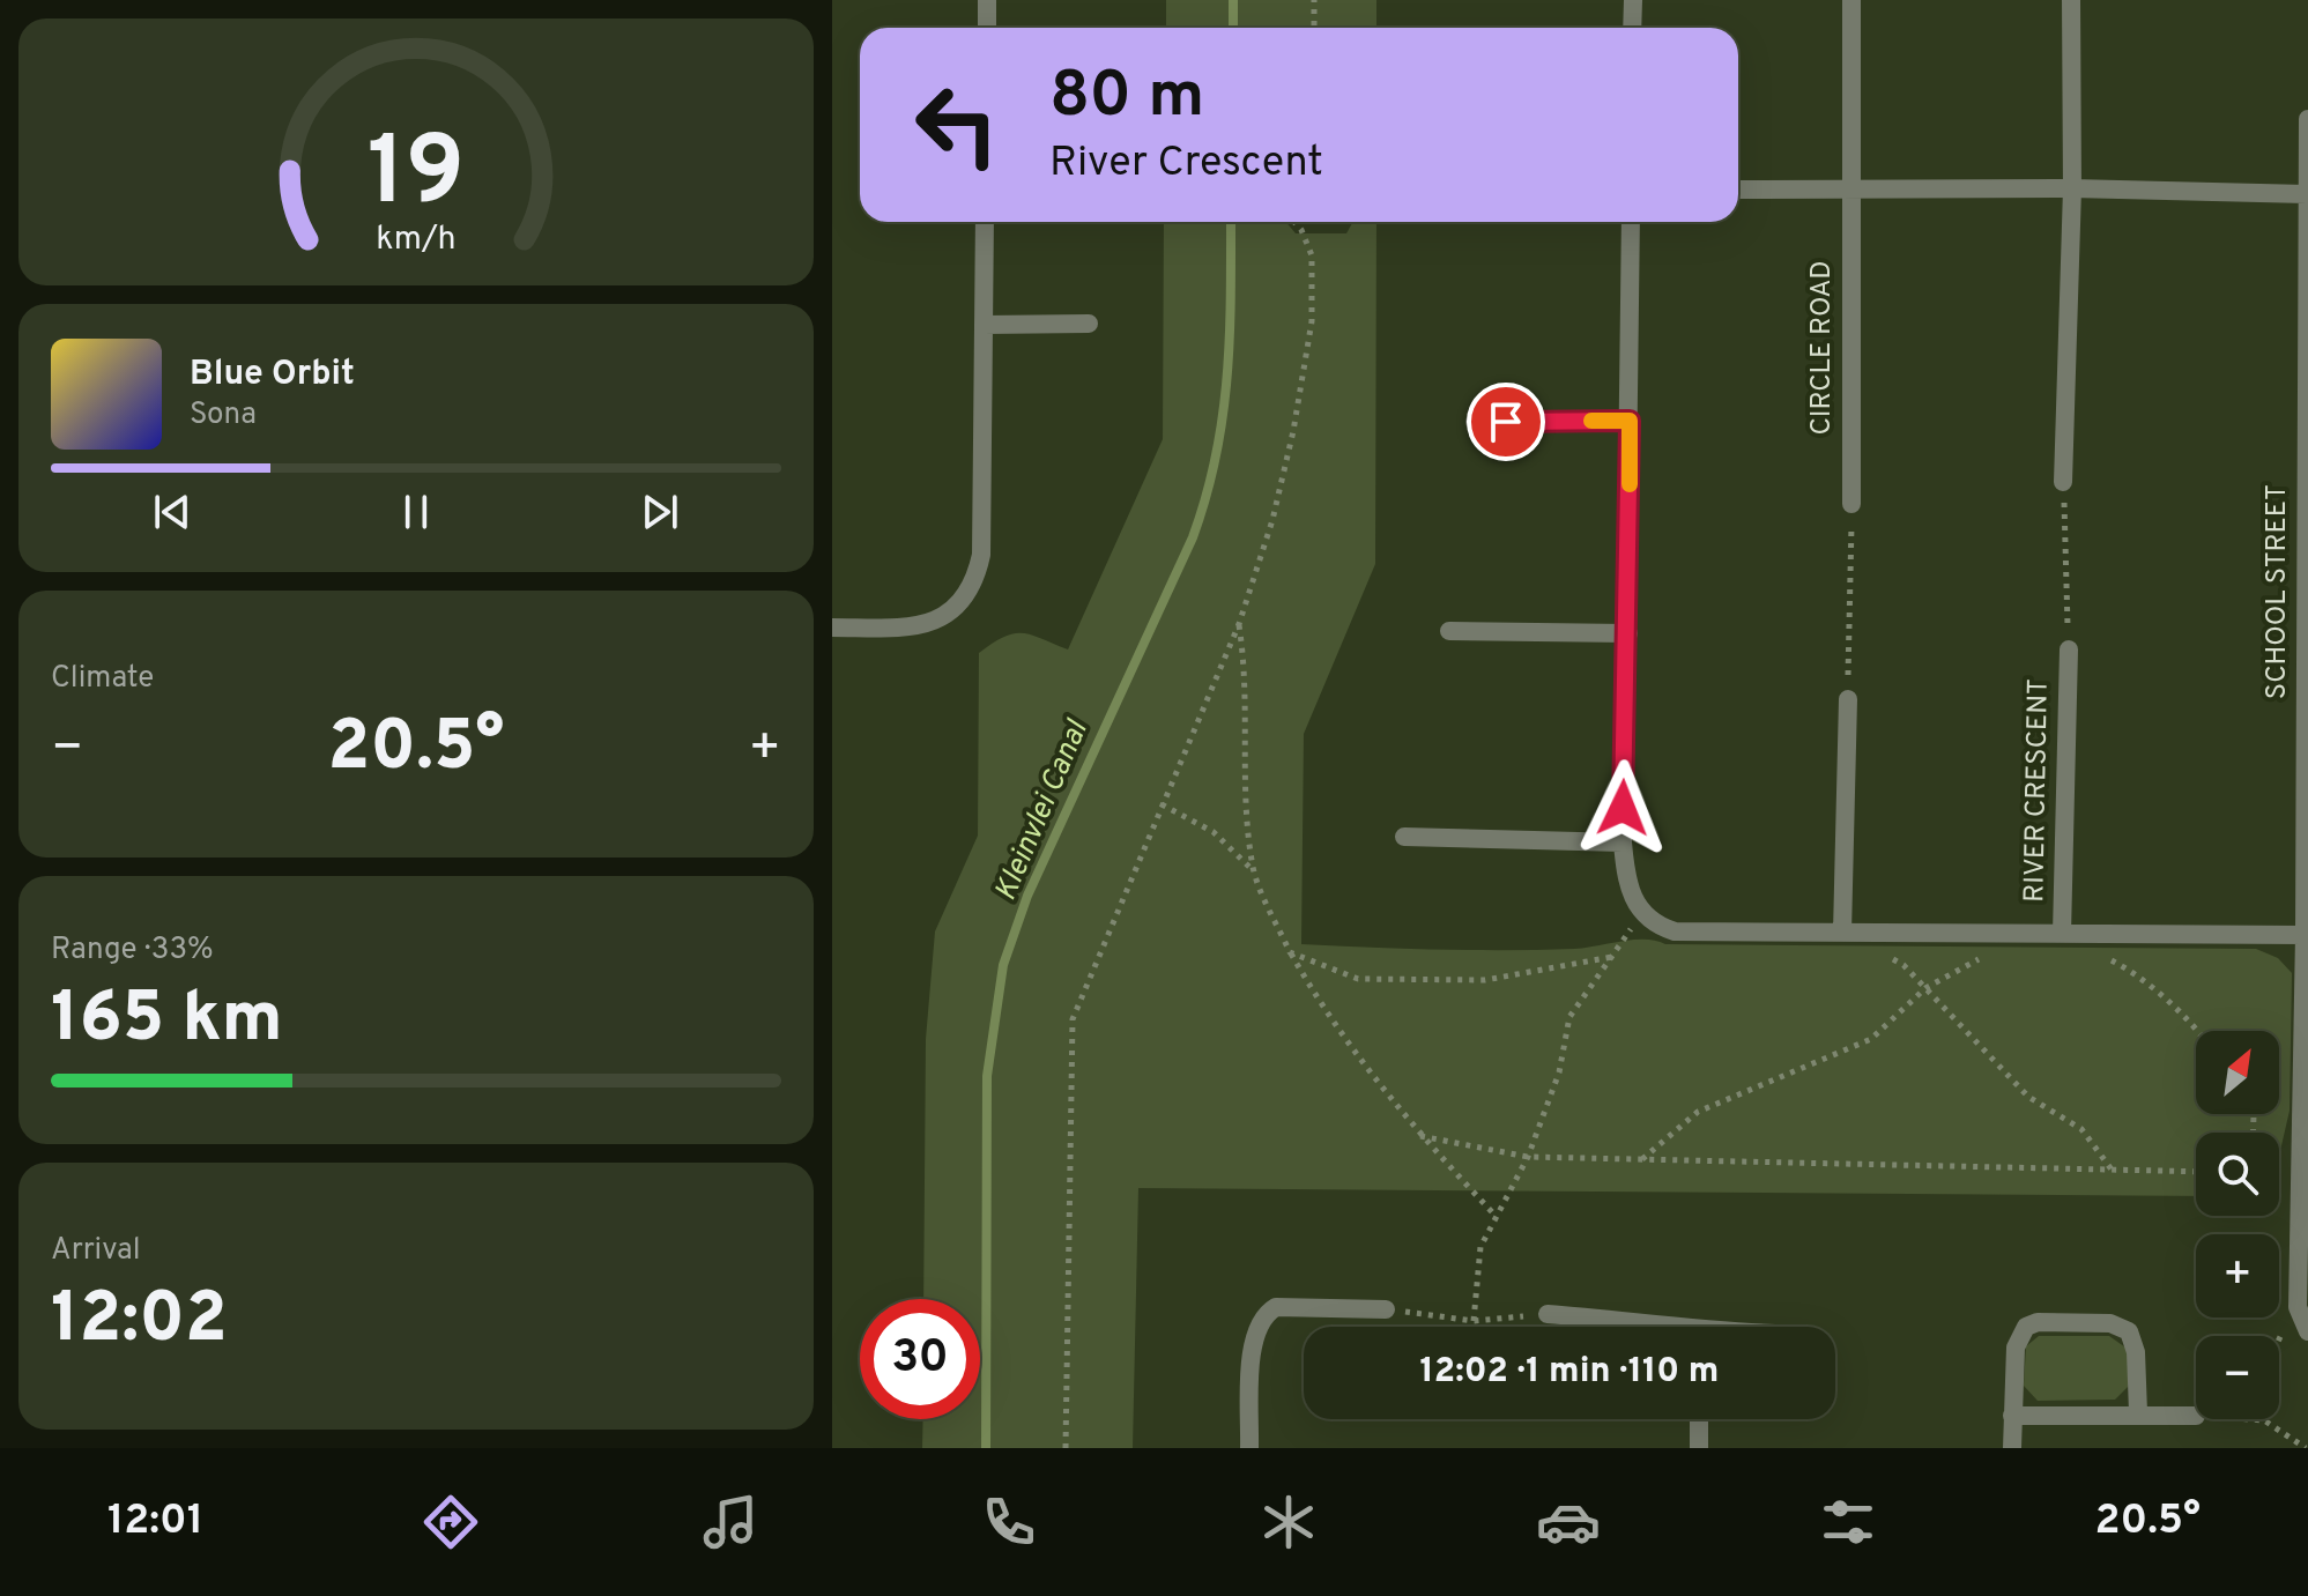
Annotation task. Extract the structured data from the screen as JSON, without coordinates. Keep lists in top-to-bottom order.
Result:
{
  "streets": {
    "street": ["CIRCLE ROAD", "SCHOOL STREET", "RIVER CRESCENT"]
  },
  "crossings": [
    ["SCHOOL STREET", "RIVER CRESCENT"]
  ],
  "water": ["Kleinvlei Canal"],
  "north": "top right",
  "page": {
    "turn": ["80 m", "River Crescent"],
    "song": ["Blue Orbit", "Sona"],
    "tile": [
      "Climate",
      ["Range · 33%", "165 km"],
      ["Arrival", "12:02"]
    ],
    "heat": ["−", "20.5°", "+"],
    "map_buttons": ["+", "−"],
    "limit": "30",
    "trip": "12:02 · 1 min · 110 m",
    "tabs": ["12:01", "20.5°"],
    "gauge": ["19", "km/h"]
  }
}
